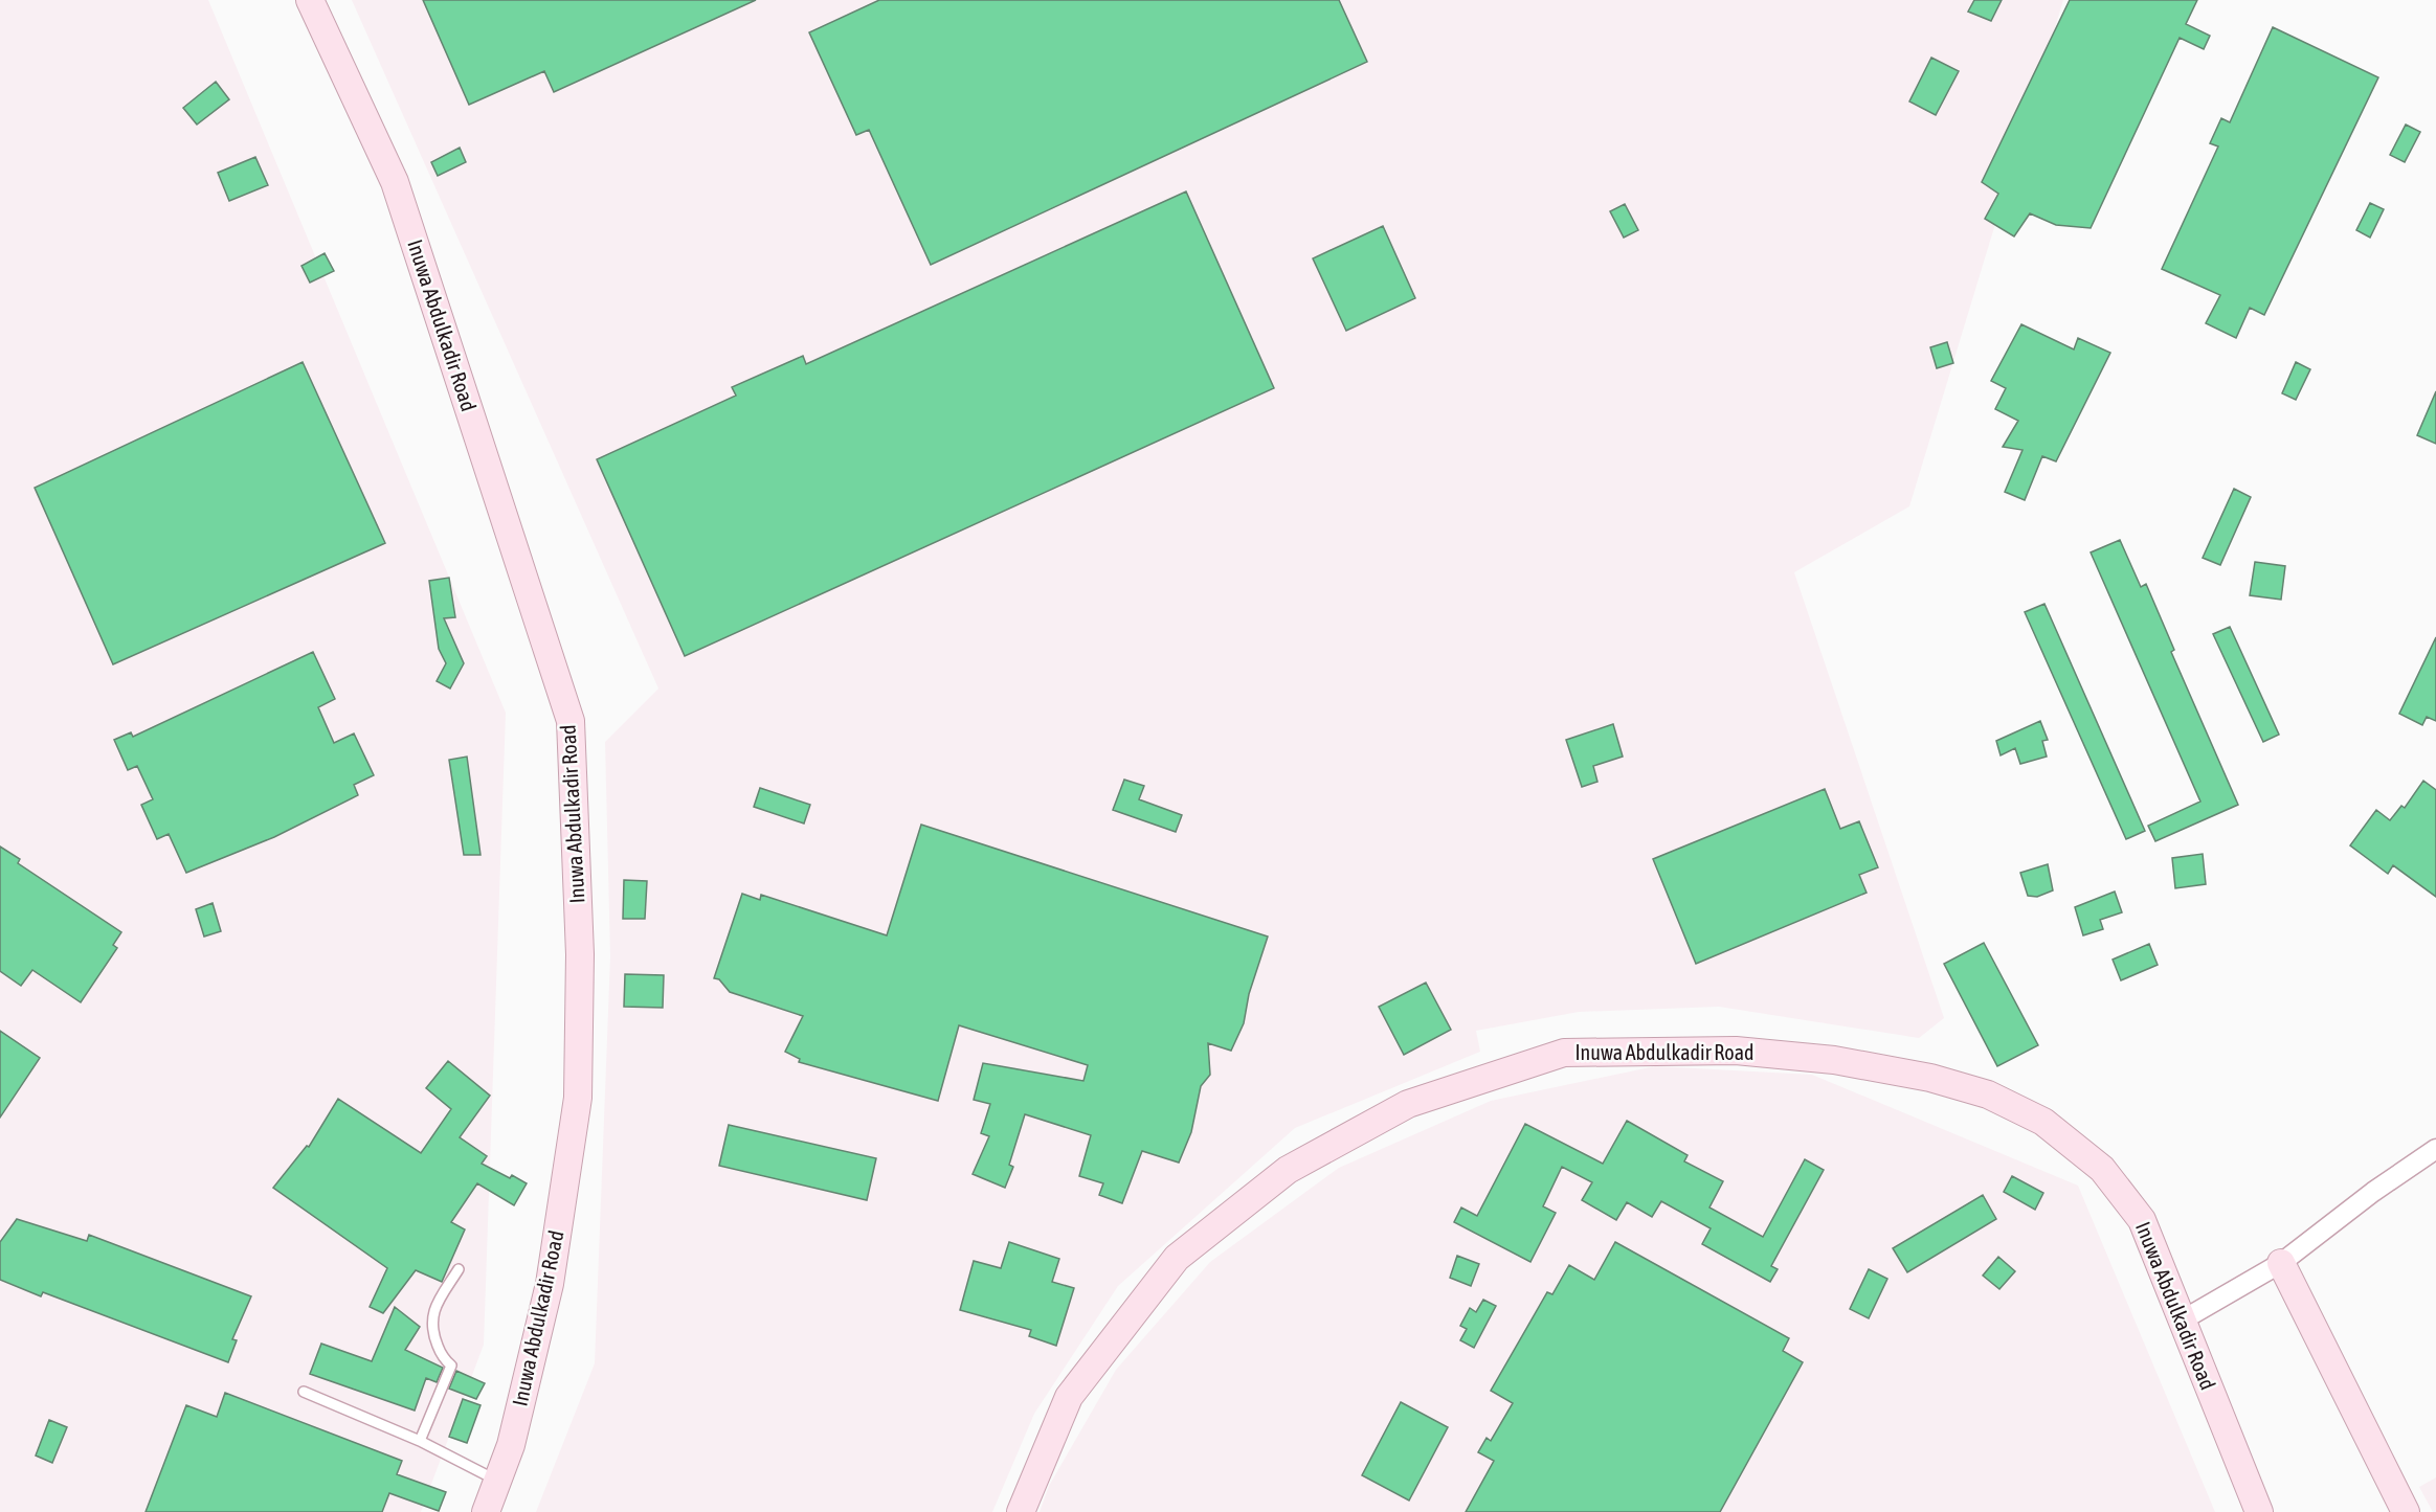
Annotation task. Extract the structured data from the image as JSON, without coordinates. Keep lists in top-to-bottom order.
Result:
{
  "streets": {
    "street": ["Inuwa Abdulkadir Road"]
  }
}
